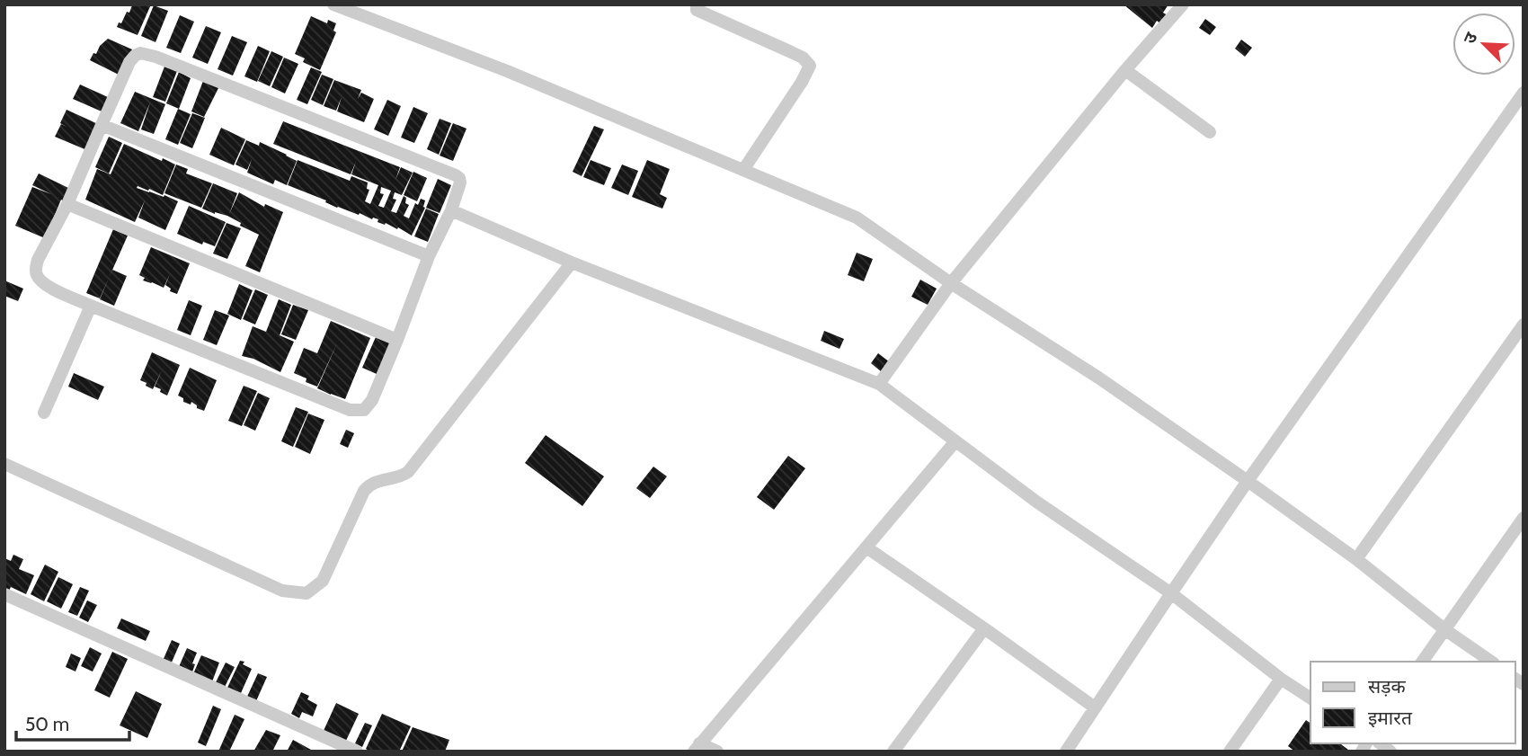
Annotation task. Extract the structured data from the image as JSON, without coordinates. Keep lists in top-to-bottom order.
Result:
{
  "legend": ["सड़क", "इमारत"],
  "scale_bar": "50 m",
  "north": "top left"
}
